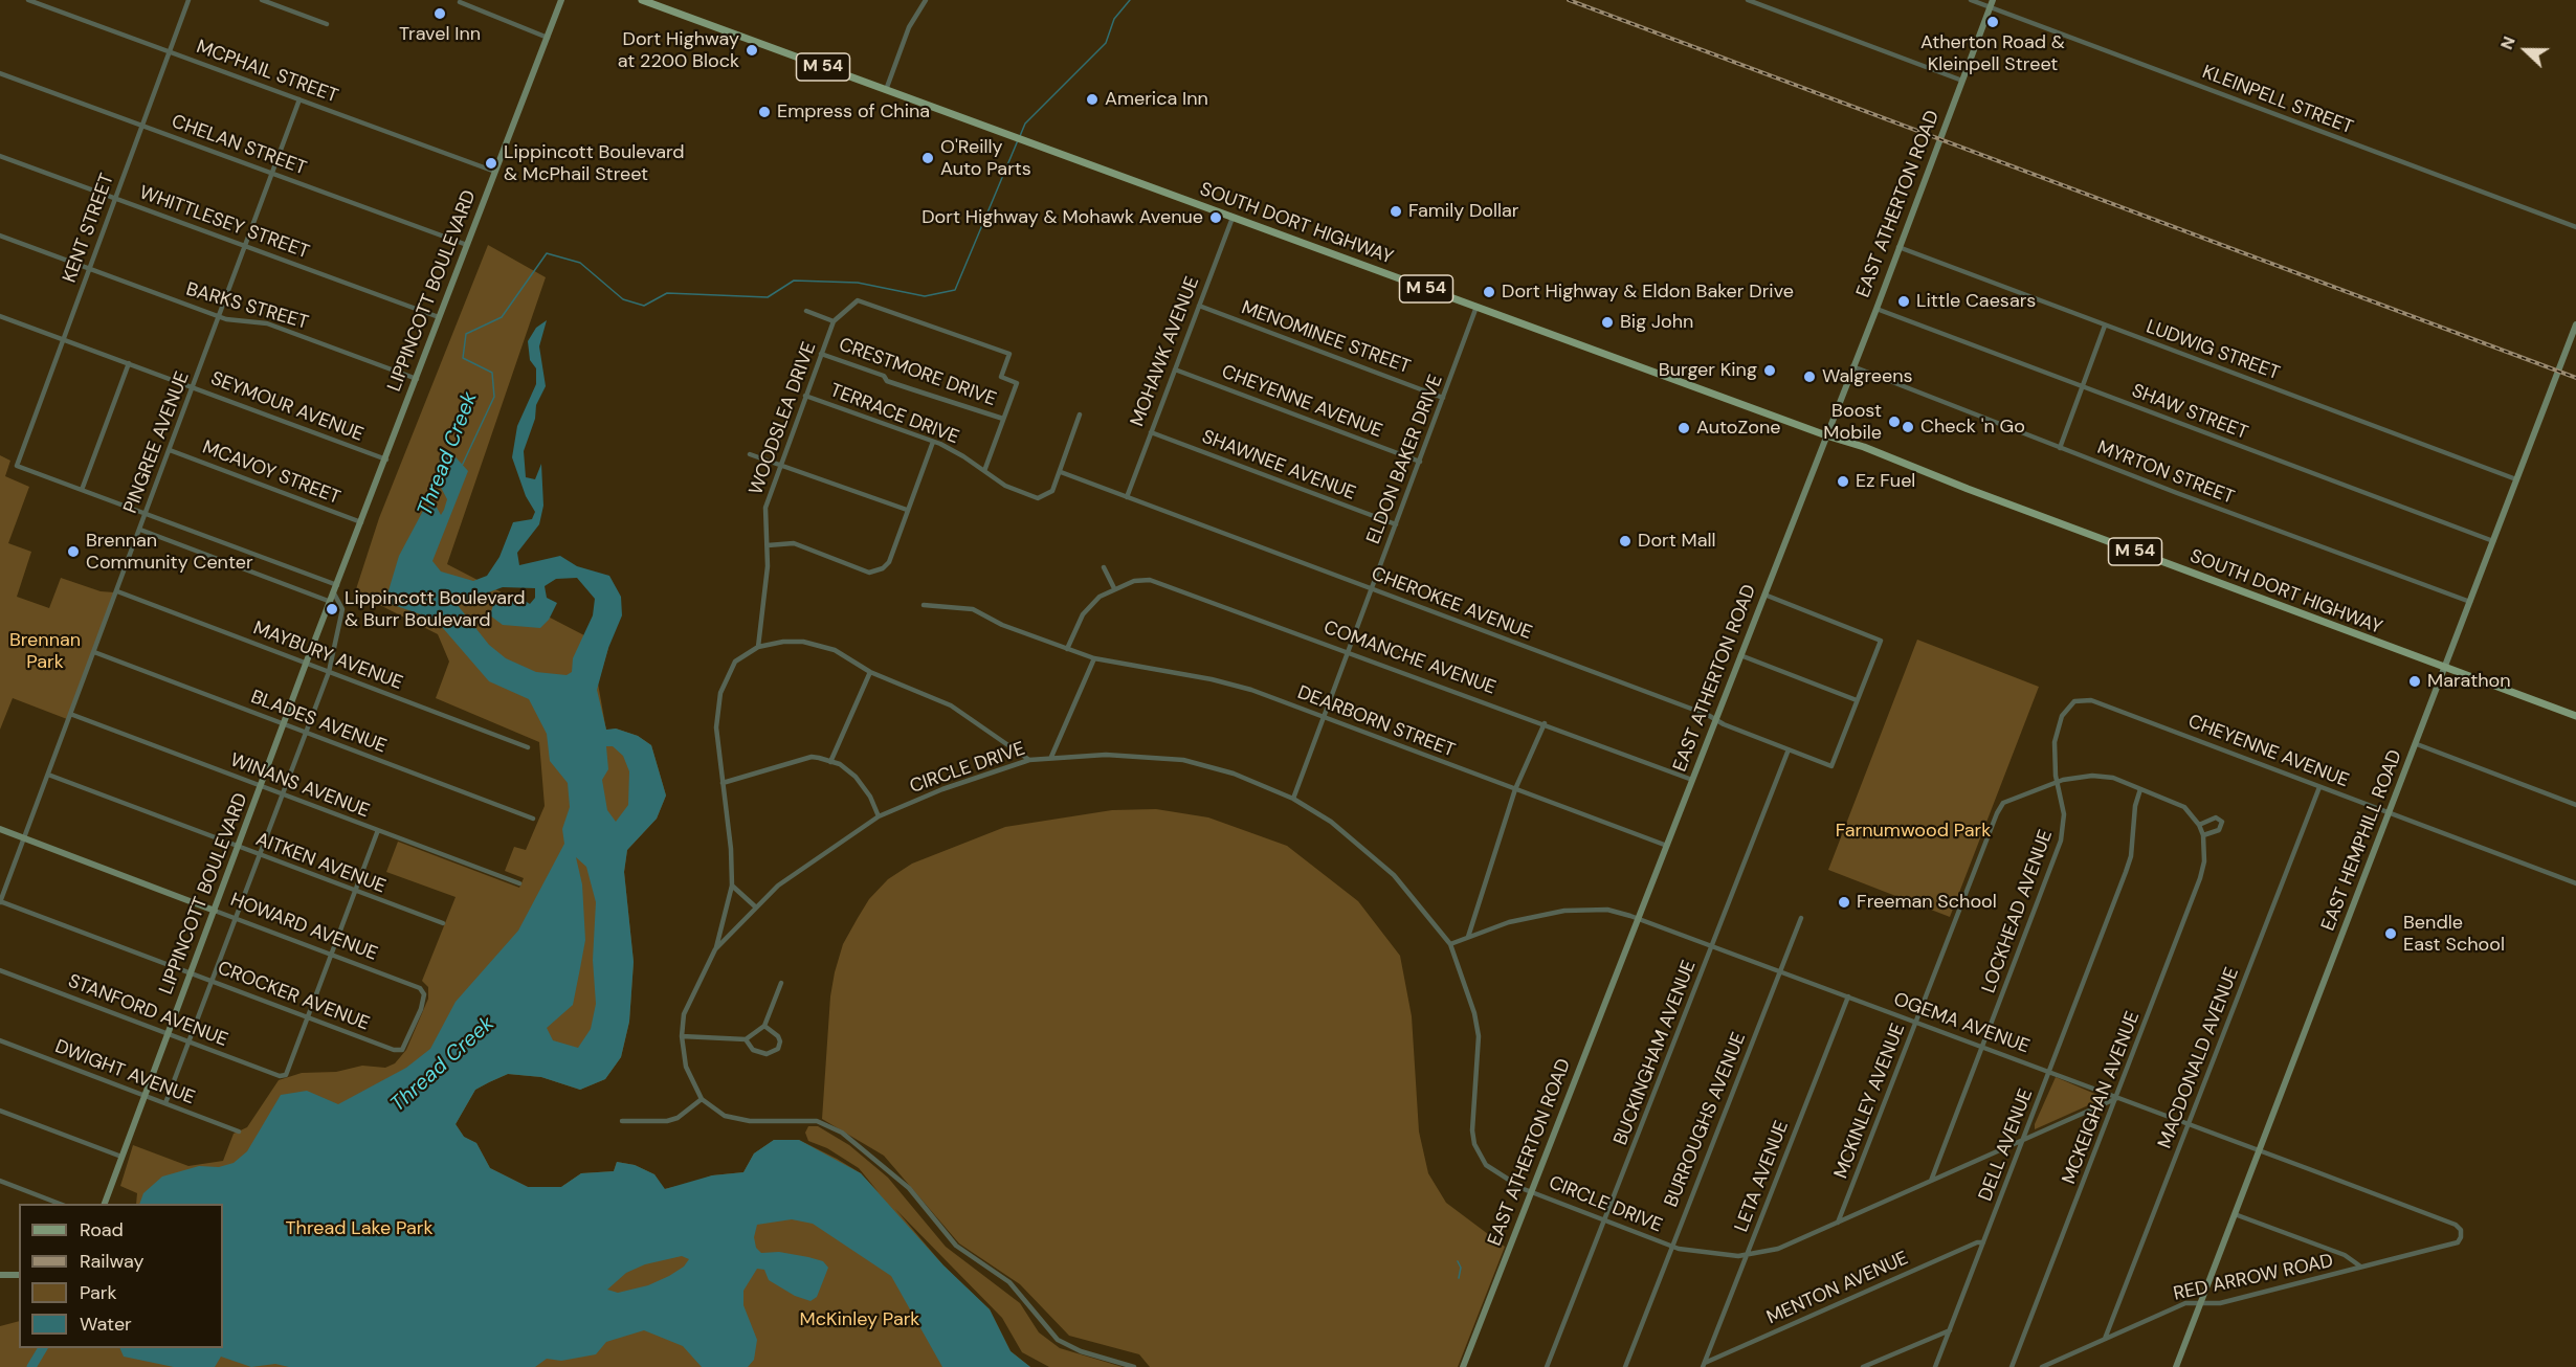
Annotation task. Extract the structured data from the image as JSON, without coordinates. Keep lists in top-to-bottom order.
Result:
{
  "streets": {
    "main road": ["M 54", "SOUTH DORT HIGHWAY"],
    "street": [
      "MCPHAIL STREET",
      "KLEINPELL STREET",
      "CHELAN STREET",
      "EAST ATHERTON ROAD",
      "WHITTLESEY STREET",
      "KENT STREET",
      "LIPPINCOTT BOULEVARD",
      "BARKS STREET",
      "MENOMINEE STREET",
      "LUDWIG STREET",
      "MOHAWK AVENUE",
      "CRESTMORE DRIVE",
      "CHEYENNE AVENUE",
      "SEYMOUR AVENUE",
      "SHAW STREET",
      "TERRACE DRIVE",
      "WOODSLEA DRIVE",
      "PINGREE AVENUE",
      "ELDON BAKER DRIVE",
      "SHAWNEE AVENUE",
      "MCAVOY STREET",
      "MYRTON STREET",
      "CHEROKEE AVENUE",
      "MAYBURY AVENUE",
      "COMANCHE AVENUE",
      "BLADES AVENUE",
      "DEARBORN STREET",
      "CIRCLE DRIVE",
      "WINANS AVENUE",
      "EAST HEMPHILL ROAD",
      "AITKEN AVENUE",
      "LOCKHEAD AVENUE",
      "HOWARD AVENUE",
      "CROCKER AVENUE",
      "STANFORD AVENUE",
      "OGEMA AVENUE",
      "BUCKINGHAM AVENUE",
      "MACDONALD AVENUE",
      "DWIGHT AVENUE",
      "MCKEIGHAN AVENUE",
      "MCKINLEY AVENUE",
      "BURROUGHS AVENUE",
      "DELL AVENUE",
      "LETA AVENUE",
      "RED ARROW ROAD",
      "MENTON AVENUE"
    ]
  },
  "crossings": [
    ["MCPHAIL STREET", "KENT STREET"],
    ["MCPHAIL STREET", "LIPPINCOTT BOULEVARD"],
    ["MCPHAIL STREET", "PINGREE AVENUE"],
    ["KLEINPELL STREET", "EAST ATHERTON ROAD"],
    ["CHELAN STREET", "KENT STREET"],
    ["CHELAN STREET", "LIPPINCOTT BOULEVARD"],
    ["CHELAN STREET", "PINGREE AVENUE"],
    ["EAST ATHERTON ROAD", "SOUTH DORT HIGHWAY"],
    ["EAST ATHERTON ROAD", "LUDWIG STREET"],
    ["EAST ATHERTON ROAD", "SHAW STREET"],
    ["EAST ATHERTON ROAD", "MYRTON STREET"],
    ["EAST ATHERTON ROAD", "CHEROKEE AVENUE"],
    ["EAST ATHERTON ROAD", "COMANCHE AVENUE"],
    ["EAST ATHERTON ROAD", "DEARBORN STREET"],
    ["EAST ATHERTON ROAD", "CIRCLE DRIVE"],
    ["EAST ATHERTON ROAD", "OGEMA AVENUE"],
    ["WHITTLESEY STREET", "KENT STREET"],
    ["WHITTLESEY STREET", "LIPPINCOTT BOULEVARD"],
    ["WHITTLESEY STREET", "PINGREE AVENUE"],
    ["SOUTH DORT HIGHWAY", "MOHAWK AVENUE"],
    ["SOUTH DORT HIGHWAY", "ELDON BAKER DRIVE"],
    ["SOUTH DORT HIGHWAY", "EAST HEMPHILL ROAD"],
    ["KENT STREET", "BARKS STREET"],
    ["KENT STREET", "SEYMOUR AVENUE"],
    ["LIPPINCOTT BOULEVARD", "BARKS STREET"],
    ["LIPPINCOTT BOULEVARD", "SEYMOUR AVENUE"],
    ["LIPPINCOTT BOULEVARD", "MCAVOY STREET"],
    ["LIPPINCOTT BOULEVARD", "MAYBURY AVENUE"],
    ["LIPPINCOTT BOULEVARD", "BLADES AVENUE"],
    ["LIPPINCOTT BOULEVARD", "WINANS AVENUE"],
    ["LIPPINCOTT BOULEVARD", "AITKEN AVENUE"],
    ["LIPPINCOTT BOULEVARD", "HOWARD AVENUE"],
    ["LIPPINCOTT BOULEVARD", "CROCKER AVENUE"],
    ["LIPPINCOTT BOULEVARD", "STANFORD AVENUE"],
    ["LIPPINCOTT BOULEVARD", "DWIGHT AVENUE"],
    ["BARKS STREET", "PINGREE AVENUE"],
    ["MENOMINEE STREET", "MOHAWK AVENUE"],
    ["MENOMINEE STREET", "ELDON BAKER DRIVE"],
    ["LUDWIG STREET", "EAST HEMPHILL ROAD"],
    ["MOHAWK AVENUE", "CHEYENNE AVENUE"],
    ["MOHAWK AVENUE", "SHAWNEE AVENUE"],
    ["MOHAWK AVENUE", "CHEROKEE AVENUE"],
    ["CRESTMORE DRIVE", "WOODSLEA DRIVE"],
    ["CHEYENNE AVENUE", "ELDON BAKER DRIVE"],
    ["CHEYENNE AVENUE", "EAST HEMPHILL ROAD"],
    ["CHEYENNE AVENUE", "LOCKHEAD AVENUE"],
    ["CHEYENNE AVENUE", "MACDONALD AVENUE"],
    ["SEYMOUR AVENUE", "PINGREE AVENUE"],
    ["SHAW STREET", "EAST HEMPHILL ROAD"],
    ["TERRACE DRIVE", "WOODSLEA DRIVE"],
    ["TERRACE DRIVE", "CHEROKEE AVENUE"],
    ["PINGREE AVENUE", "MCAVOY STREET"],
    ["PINGREE AVENUE", "MAYBURY AVENUE"],
    ["PINGREE AVENUE", "BLADES AVENUE"],
    ["PINGREE AVENUE", "WINANS AVENUE"],
    ["PINGREE AVENUE", "AITKEN AVENUE"],
    ["PINGREE AVENUE", "HOWARD AVENUE"],
    ["PINGREE AVENUE", "CROCKER AVENUE"],
    ["ELDON BAKER DRIVE", "SHAWNEE AVENUE"],
    ["ELDON BAKER DRIVE", "CHEROKEE AVENUE"],
    ["ELDON BAKER DRIVE", "COMANCHE AVENUE"],
    ["ELDON BAKER DRIVE", "DEARBORN STREET"],
    ["ELDON BAKER DRIVE", "CIRCLE DRIVE"],
    ["MYRTON STREET", "EAST HEMPHILL ROAD"],
    ["CHEROKEE AVENUE", "BUCKINGHAM AVENUE"],
    ["COMANCHE AVENUE", "DEARBORN STREET"],
    ["CIRCLE DRIVE", "LOCKHEAD AVENUE"],
    ["CIRCLE DRIVE", "OGEMA AVENUE"],
    ["CIRCLE DRIVE", "BUCKINGHAM AVENUE"],
    ["CIRCLE DRIVE", "MCKEIGHAN AVENUE"],
    ["CIRCLE DRIVE", "MCKINLEY AVENUE"],
    ["CIRCLE DRIVE", "BURROUGHS AVENUE"],
    ["CIRCLE DRIVE", "DELL AVENUE"],
    ["CIRCLE DRIVE", "LETA AVENUE"],
    ["EAST HEMPHILL ROAD", "OGEMA AVENUE"],
    ["EAST HEMPHILL ROAD", "RED ARROW ROAD"],
    ["LOCKHEAD AVENUE", "OGEMA AVENUE"],
    ["LOCKHEAD AVENUE", "MCKINLEY AVENUE"],
    ["HOWARD AVENUE", "CROCKER AVENUE"],
    ["CROCKER AVENUE", "STANFORD AVENUE"],
    ["OGEMA AVENUE", "BUCKINGHAM AVENUE"],
    ["OGEMA AVENUE", "MACDONALD AVENUE"],
    ["OGEMA AVENUE", "MCKEIGHAN AVENUE"],
    ["OGEMA AVENUE", "MCKINLEY AVENUE"],
    ["OGEMA AVENUE", "BURROUGHS AVENUE"],
    ["OGEMA AVENUE", "DELL AVENUE"],
    ["OGEMA AVENUE", "LETA AVENUE"],
    ["OGEMA AVENUE", "RED ARROW ROAD"],
    ["MACDONALD AVENUE", "RED ARROW ROAD"],
    ["MCKEIGHAN AVENUE", "DELL AVENUE"],
    ["DELL AVENUE", "MENTON AVENUE"],
    ["LETA AVENUE", "MENTON AVENUE"]
  ],
  "water": ["Thread Creek"],
  "parks": [
    "Brennan Park",
    "Farnumwood Park",
    "Thread Lake Park",
    "McKinley Park"
  ],
  "places": [
    "Travel Inn",
    "Atherton Road & Kleinpell Street",
    "Dort Highway at 2200 Block",
    "America Inn",
    "Empress of China",
    "O'Reilly Auto Parts",
    "Lippincott Boulevard & McPhail Street",
    "Family Dollar",
    "Dort Highway & Mohawk Avenue",
    "Dort Highway & Eldon Baker Drive",
    "Little Caesars",
    "Big John",
    "Burger King",
    "Walgreens",
    "Boost Mobile",
    "Check 'n Go",
    "AutoZone",
    "Ez Fuel",
    "Dort Mall",
    "Brennan Community Center",
    "Lippincott Boulevard & Burr Boulevard",
    "Marathon",
    "Freeman School",
    "Bendle East School"
  ],
  "legend": [
    "Road",
    "Railway",
    "Park",
    "Water"
  ],
  "north": "left"
}
